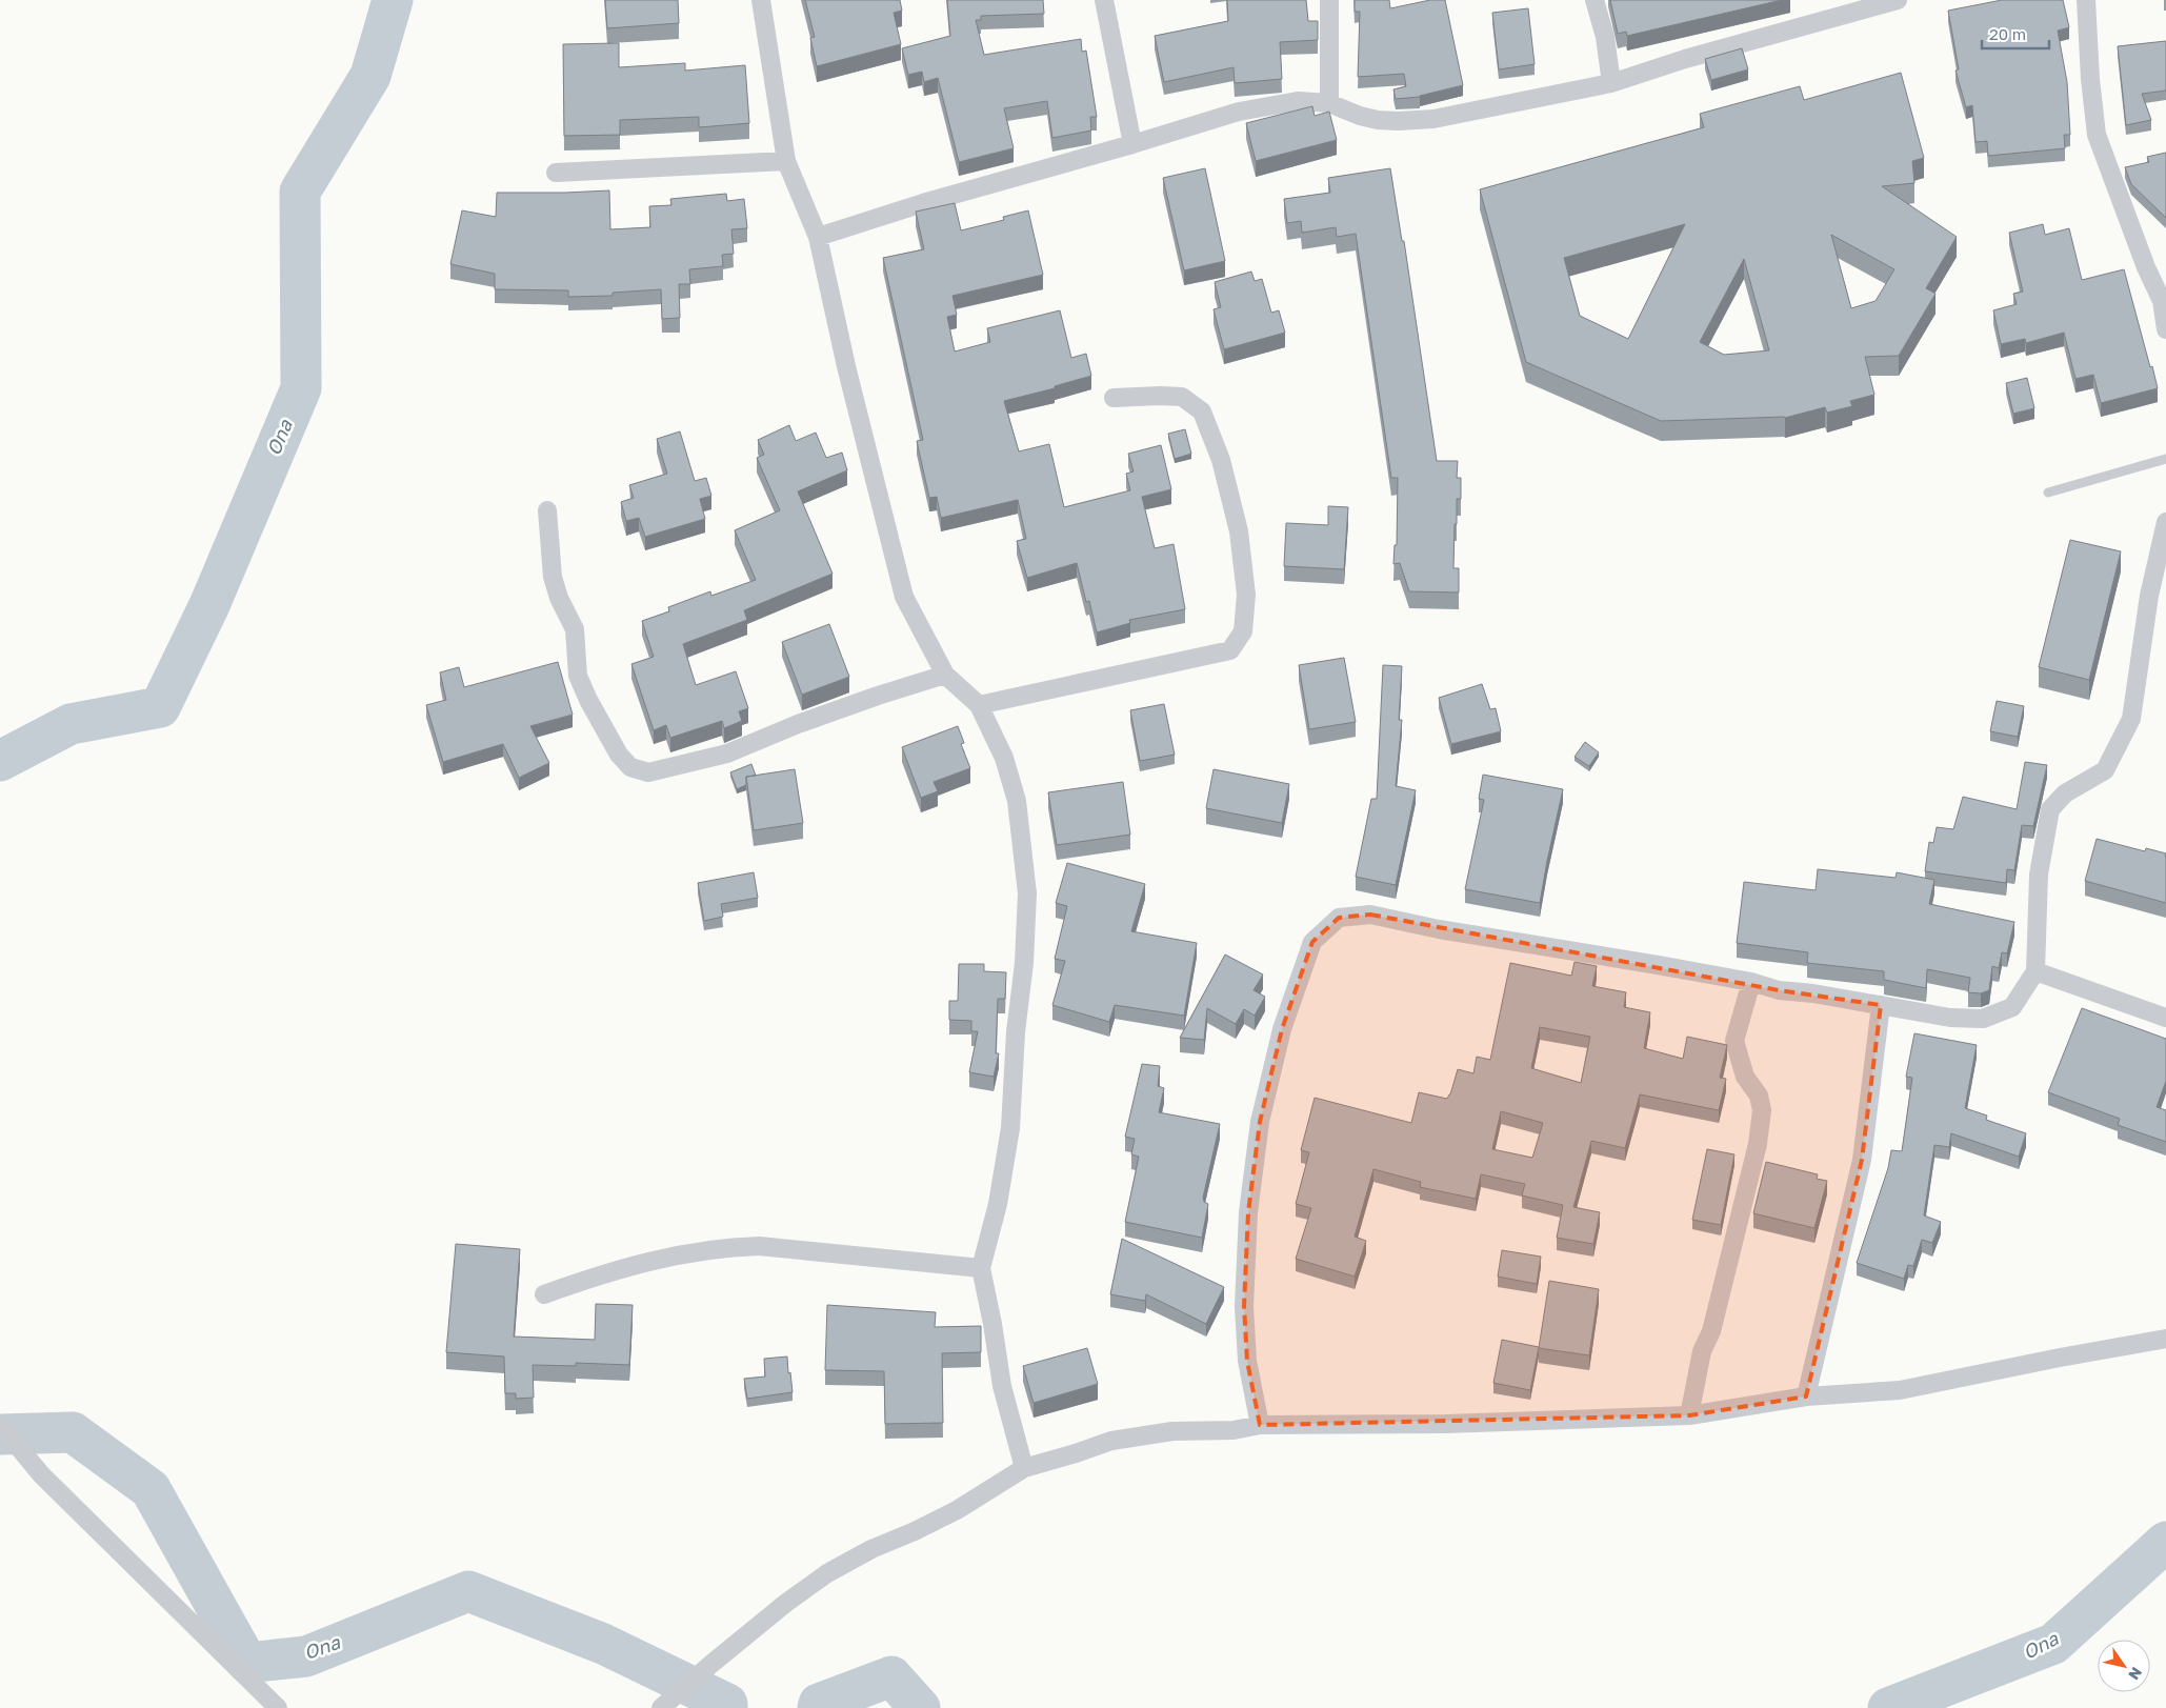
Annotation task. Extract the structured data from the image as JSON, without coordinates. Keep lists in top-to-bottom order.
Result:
{
  "water": ["Ona"],
  "scale_bar": "20 m",
  "north": "bottom right"
}
